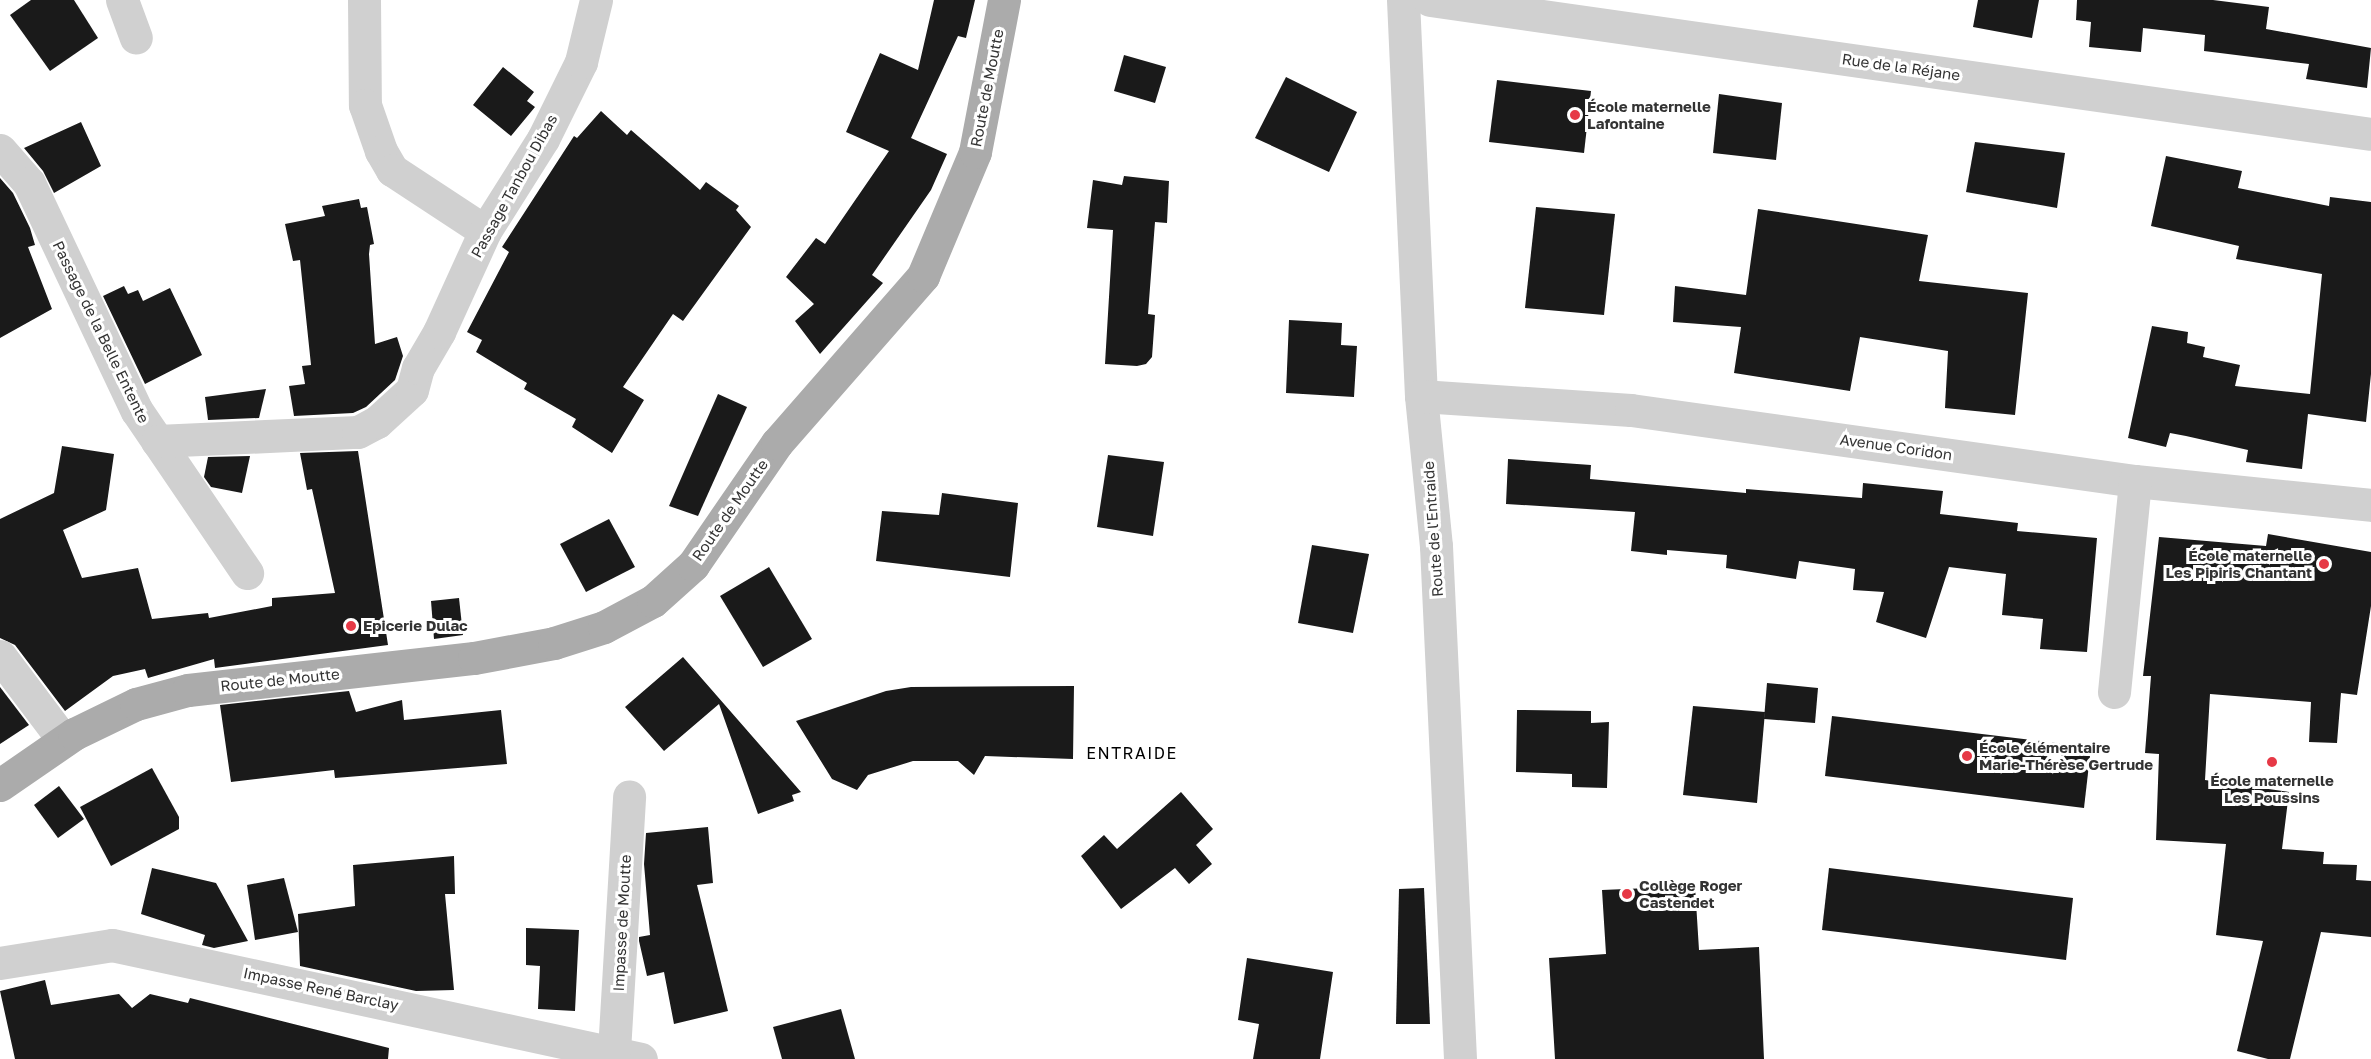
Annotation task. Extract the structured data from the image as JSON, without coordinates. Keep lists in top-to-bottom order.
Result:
{
  "streets": {
    "main road": ["Route de Moutte"],
    "street": [
      "Rue de la Réjane",
      "Passage Tanbou Dibas",
      "Passage de la Belle Entente",
      "Avenue Coridon",
      "Route de l'Entraide",
      "Impasse de Moutte",
      "Impasse René Barclay"
    ]
  },
  "crossings": [
    ["Passage Tanbou Dibas", "Passage de la Belle Entente"],
    ["Avenue Coridon", "Route de l'Entraide"],
    ["Impasse de Moutte", "Impasse René Barclay"]
  ],
  "districts": ["ENTRAIDE"],
  "places": [
    "École maternelle Lafontaine",
    "École maternelle Les Pipiris Chantant",
    "Epicerie Dulac",
    "École élémentaire Marie-Thérèse Gertrude",
    "École maternelle Les Poussins",
    "Collège Roger Castendet"
  ]
}
